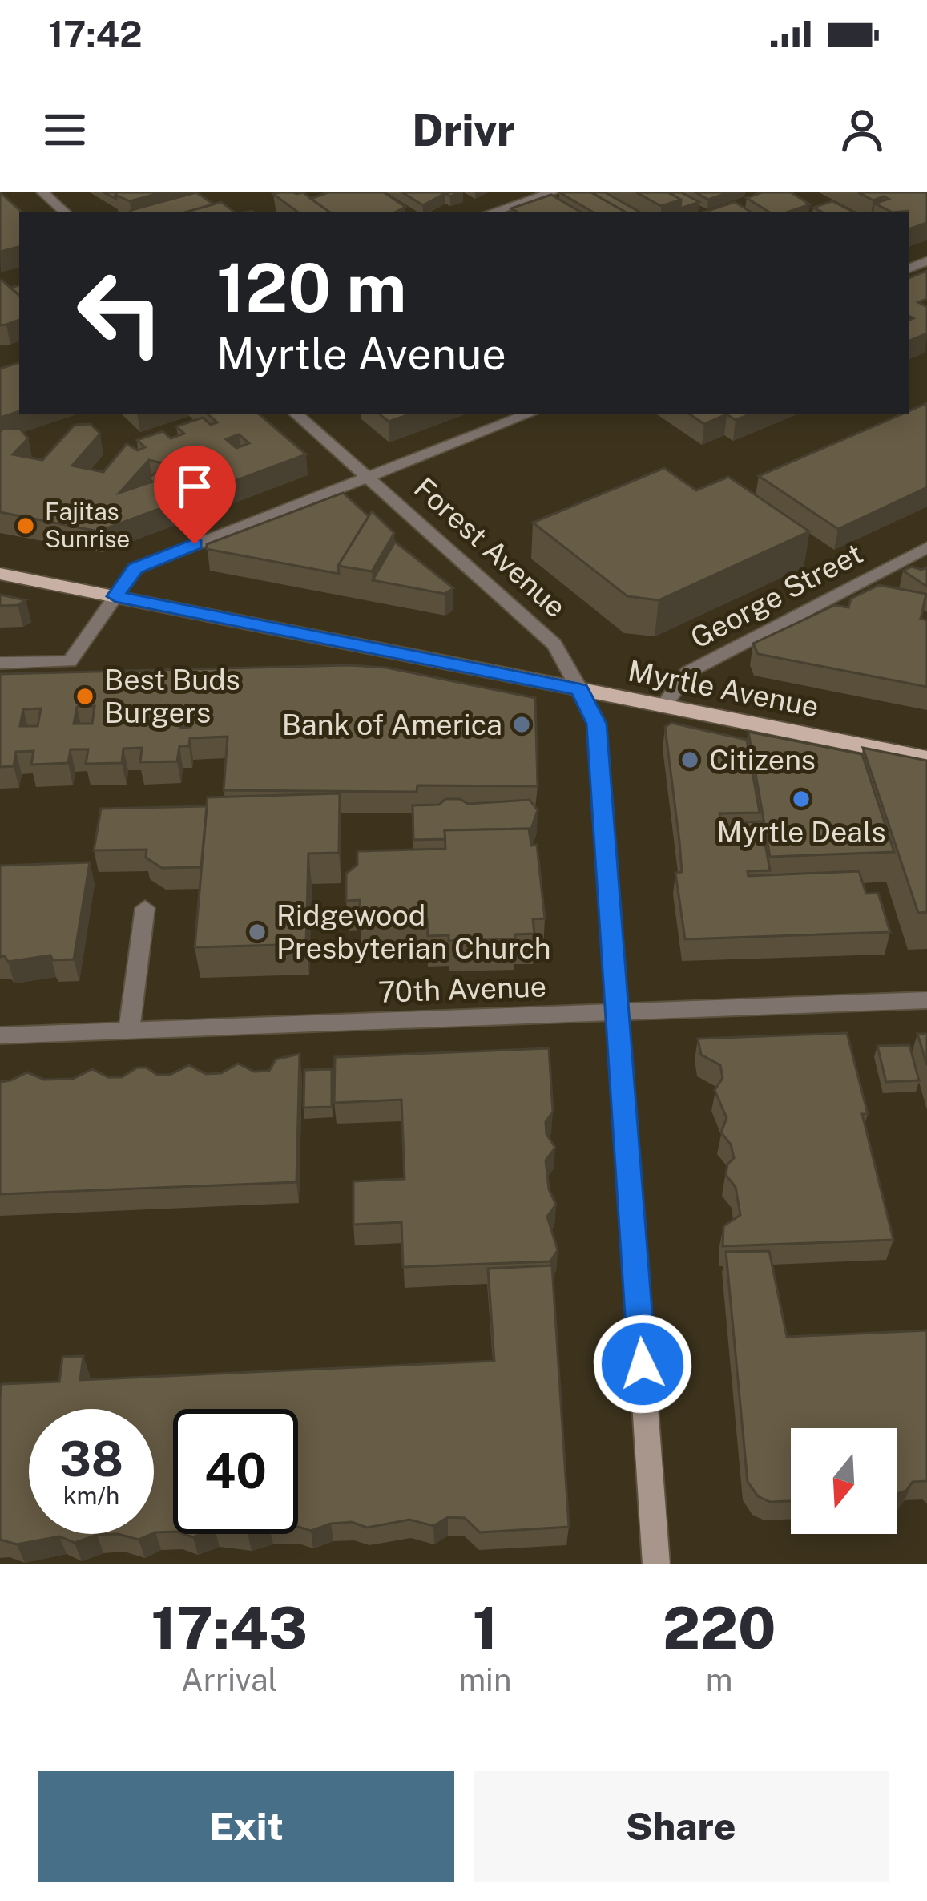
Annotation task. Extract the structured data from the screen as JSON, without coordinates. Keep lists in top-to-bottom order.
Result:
{
  "streets": {
    "main road": ["Myrtle Avenue"],
    "street": ["Forest Avenue", "George Street", "70th Avenue"]
  },
  "crossings": [
    ["Forest Avenue", "Myrtle Avenue"],
    ["Forest Avenue", "70th Avenue"],
    ["George Street", "Myrtle Avenue"]
  ],
  "places": [
    "Fajitas Sunrise",
    "Best Buds Burgers",
    "Bank of America",
    "Citizens",
    "Myrtle Deals",
    "Ridgewood Presbyterian Church"
  ],
  "north": "bottom",
  "page": {
    "status": "17:42",
    "header": "Drivr",
    "turn": ["120 m", "Myrtle Avenue"],
    "speed": "38 km/h",
    "limit": "40",
    "eta": [
      "17:43",
      "Arrival",
      "1",
      "min",
      "220",
      "m"
    ],
    "buttons": ["Exit", "Share"]
  }
}
